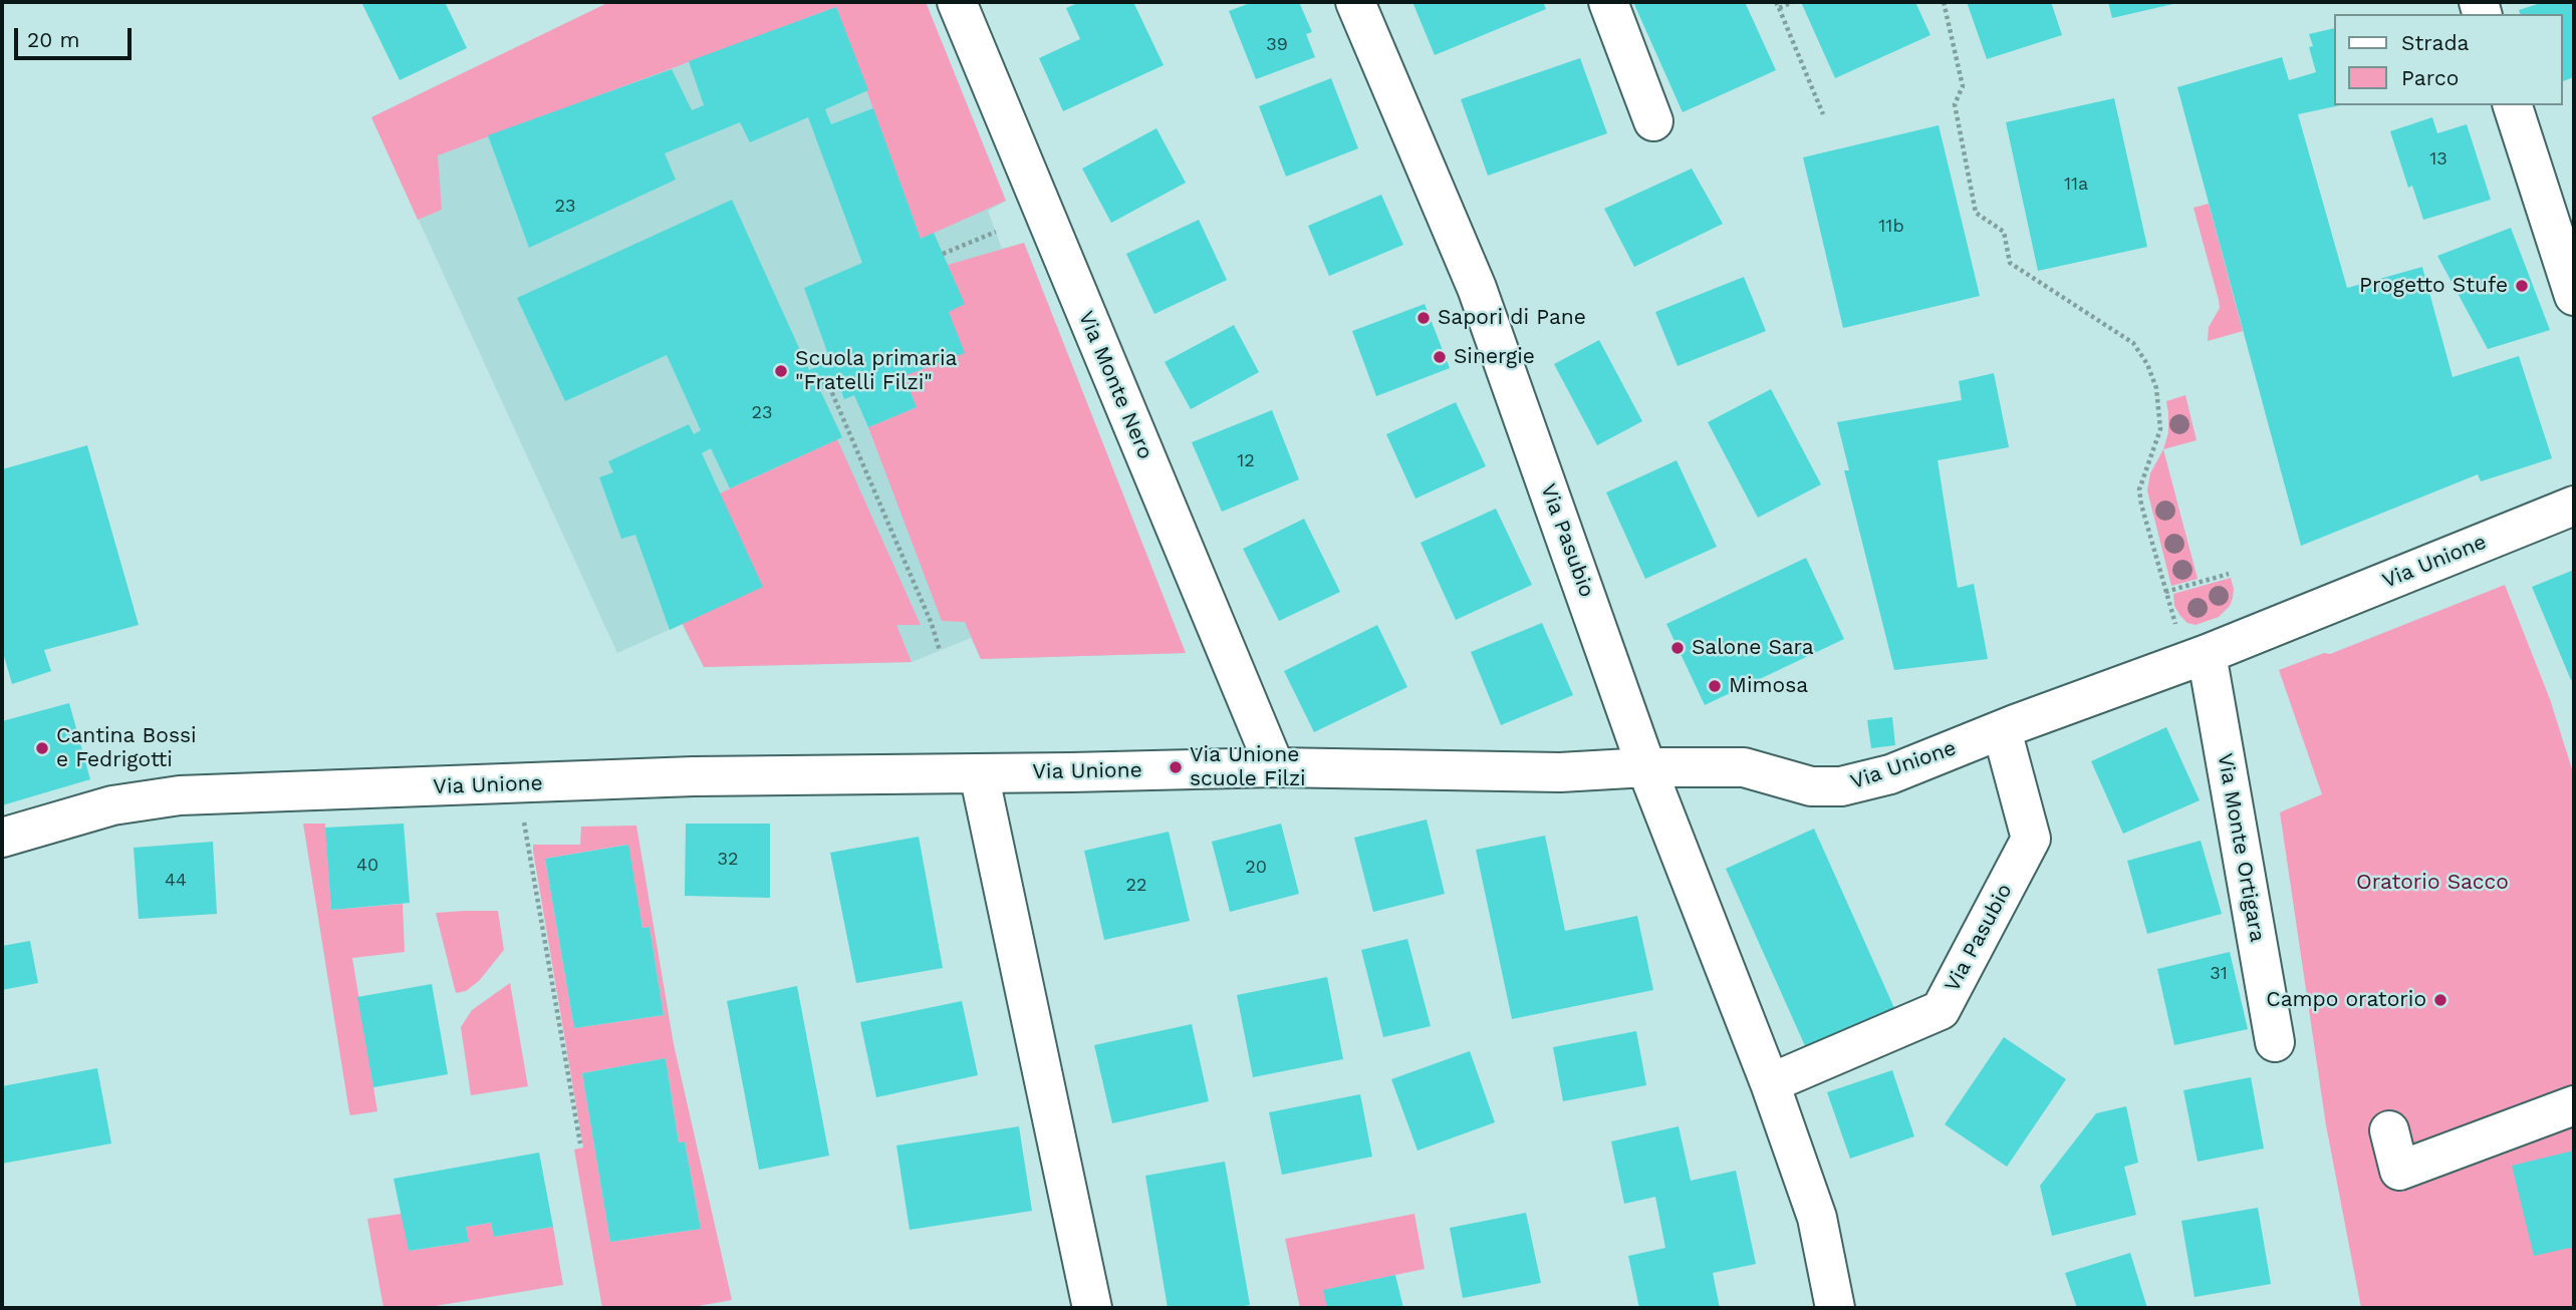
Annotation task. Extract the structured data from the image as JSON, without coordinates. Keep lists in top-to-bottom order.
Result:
{
  "streets": {
    "street": [
      "Via Monte Nero",
      "Via Pasubio",
      "Via Unione",
      "Via Monte Ortigara"
    ]
  },
  "crossings": [
    ["Via Monte Nero", "Via Unione"],
    ["Via Pasubio", "Via Unione"],
    ["Via Unione", "Via Monte Ortigara"]
  ],
  "parks": ["Oratorio Sacco"],
  "places": [
    "Progetto Stufe",
    "Sapori di Pane",
    "Sinergie",
    "Scuola primaria \"Fratelli Filzi\"",
    "Salone Sara",
    "Mimosa",
    "Cantina Bossi e Fedrigotti",
    "Via Unione scuole Filzi",
    "Campo oratorio"
  ],
  "house_numbers": [
    "39",
    "13",
    "11a",
    "23",
    "11b",
    "23",
    "12",
    "32",
    "40",
    "20",
    "44",
    "22",
    "31"
  ],
  "legend": ["Strada", "Parco"],
  "scale_bar": "20 m"
}
